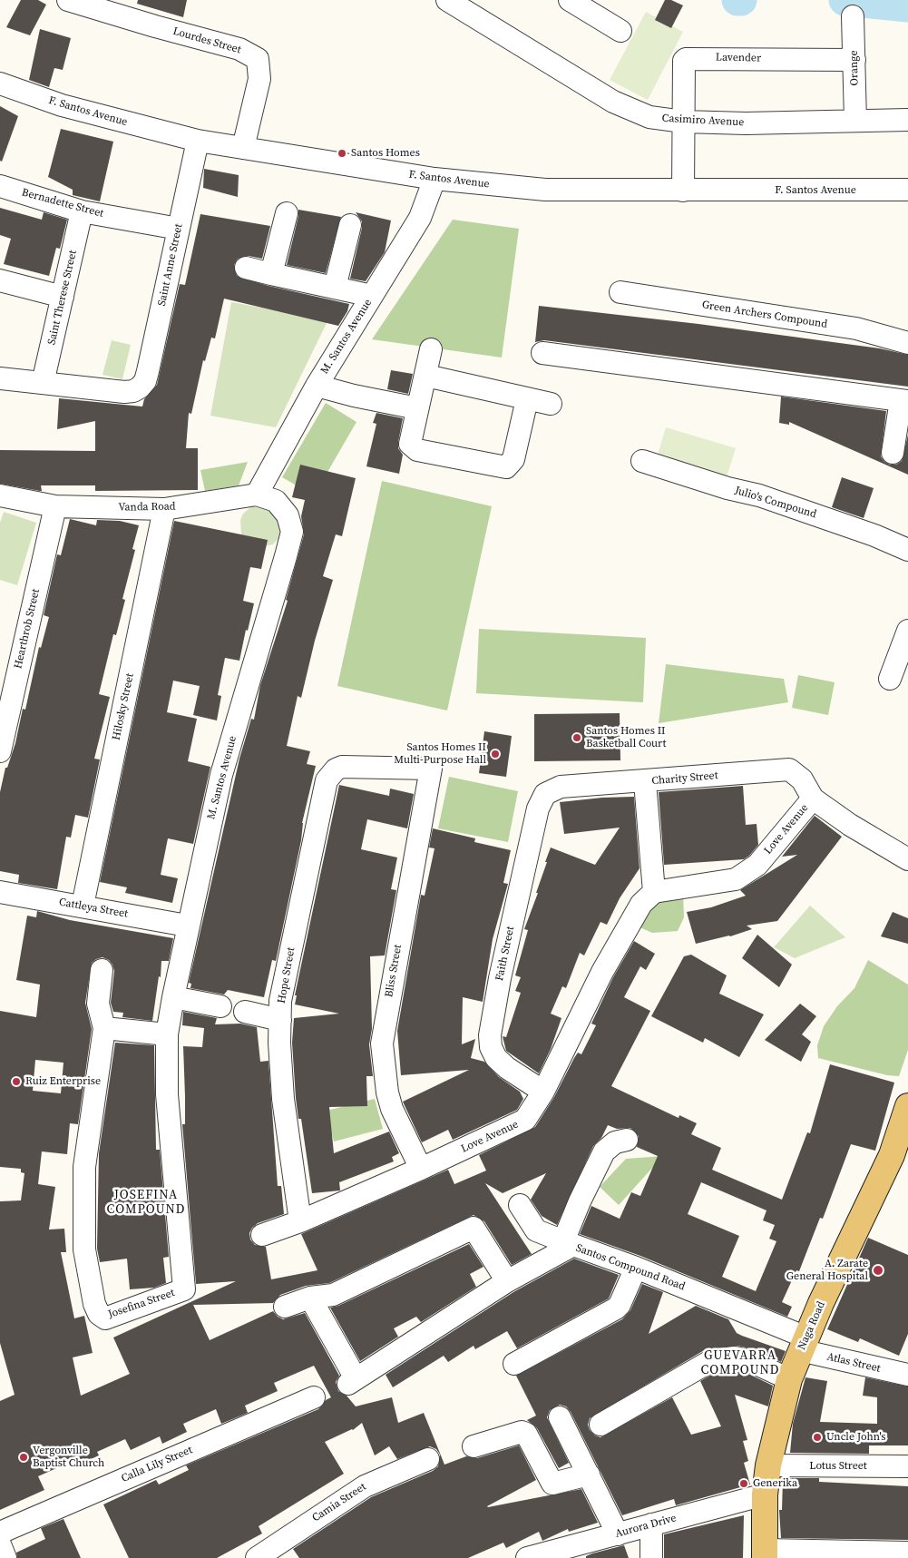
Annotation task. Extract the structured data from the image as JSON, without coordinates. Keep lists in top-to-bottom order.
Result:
{
  "streets": {
    "main road": ["Naga Road"],
    "street": [
      "Lourdes Street",
      "Lavender",
      "Orange",
      "F. Santos Avenue",
      "Casimiro Avenue",
      "Bernadette Street",
      "Saint Anne Street",
      "Saint Therese Street",
      "Green Archers Compound",
      "M. Santos Avenue",
      "Julio's Compound",
      "Vanda Road",
      "Hearthrob Street",
      "Hilosky Street",
      "Charity Street",
      "Love Avenue",
      "Cattleya Street",
      "Faith Street",
      "Bliss Street",
      "Hope Street",
      "Santos Compound Road",
      "Josefina Street",
      "Atlas Street",
      "Calla Lily Street",
      "Lotus Street",
      "Camia Street",
      "Aurora Drive"
    ]
  },
  "crossings": [
    ["Lourdes Street", "F. Santos Avenue"],
    ["Lavender", "Orange"],
    ["Lavender", "Casimiro Avenue"],
    ["Orange", "Casimiro Avenue"],
    ["F. Santos Avenue", "Saint Anne Street"],
    ["F. Santos Avenue", "M. Santos Avenue"],
    ["Bernadette Street", "Saint Anne Street"],
    ["Bernadette Street", "Saint Therese Street"],
    ["Saint Anne Street", "Saint Therese Street"],
    ["M. Santos Avenue", "Vanda Road"],
    ["M. Santos Avenue", "Cattleya Street"],
    ["M. Santos Avenue", "Josefina Street"],
    ["Vanda Road", "Hearthrob Street"],
    ["Vanda Road", "Hilosky Street"],
    ["Hilosky Street", "Cattleya Street"],
    ["Charity Street", "Love Avenue"],
    ["Charity Street", "Faith Street"],
    ["Love Avenue", "Faith Street"],
    ["Love Avenue", "Bliss Street"],
    ["Love Avenue", "Hope Street"],
    ["Bliss Street", "Hope Street"],
    ["Santos Compound Road", "Naga Road"],
    ["Santos Compound Road", "Atlas Street"],
    ["Naga Road", "Atlas Street"],
    ["Naga Road", "Lotus Street"],
    ["Naga Road", "Aurora Drive"]
  ],
  "districts": ["JOSEFINA COMPOUND", "GUEVARRA COMPOUND"],
  "places": [
    "Santos Homes",
    "Santos Homes II Basketball Court",
    "Santos Homes II Multi-Purpose Hall",
    "Ruiz Enterprise",
    "A. Zarate General Hospital",
    "Uncle John's",
    "Vergonville Baptist Church",
    "Generika"
  ]
}
